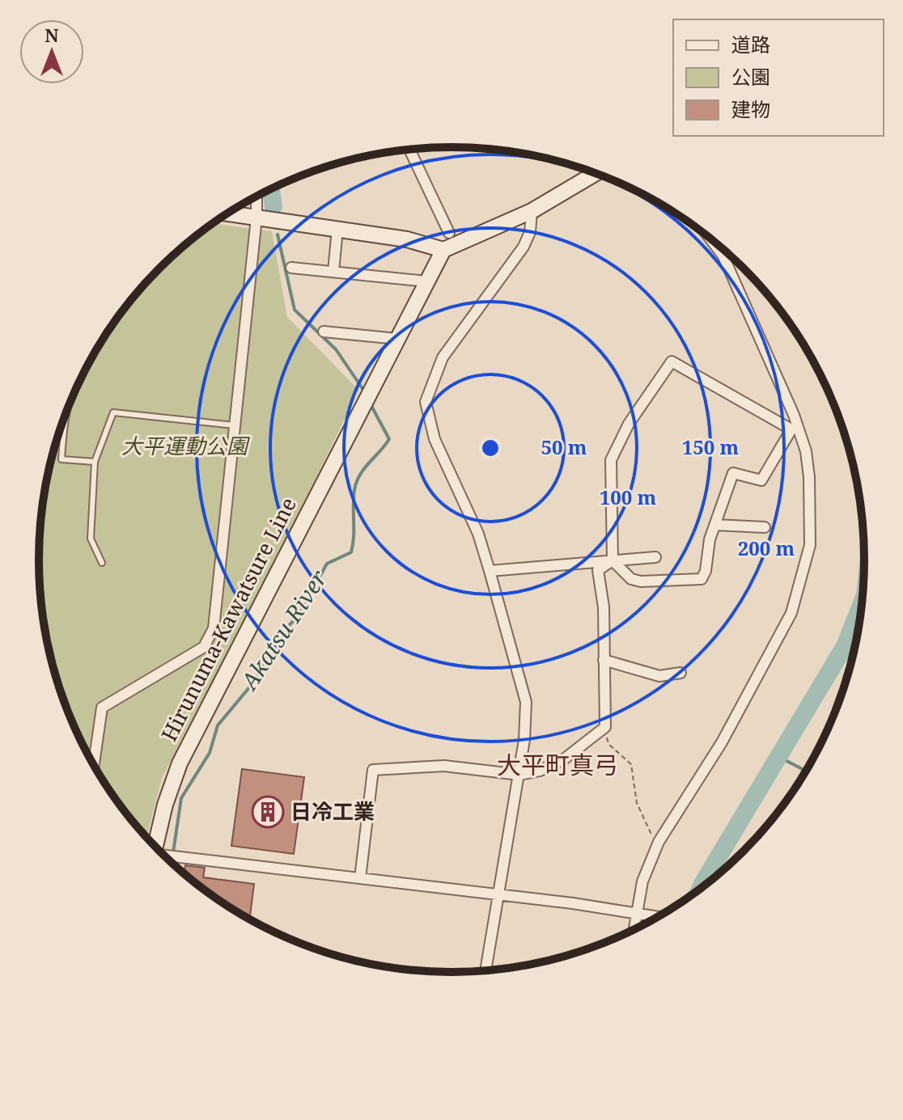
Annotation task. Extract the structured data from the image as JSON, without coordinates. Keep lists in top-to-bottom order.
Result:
{
  "streets": {
    "main road": ["Hirunuma-Kawatsure Line"]
  },
  "districts": ["大平町真弓"],
  "water": ["Akatsu River"],
  "parks": ["大平運動公園"],
  "places": {
    "building": ["日冷工業"]
  },
  "legend": ["道路", "公園", "建物"],
  "north": "top",
  "rings": [
    "50 m",
    "150 m",
    "100 m",
    "200 m"
  ]
}
